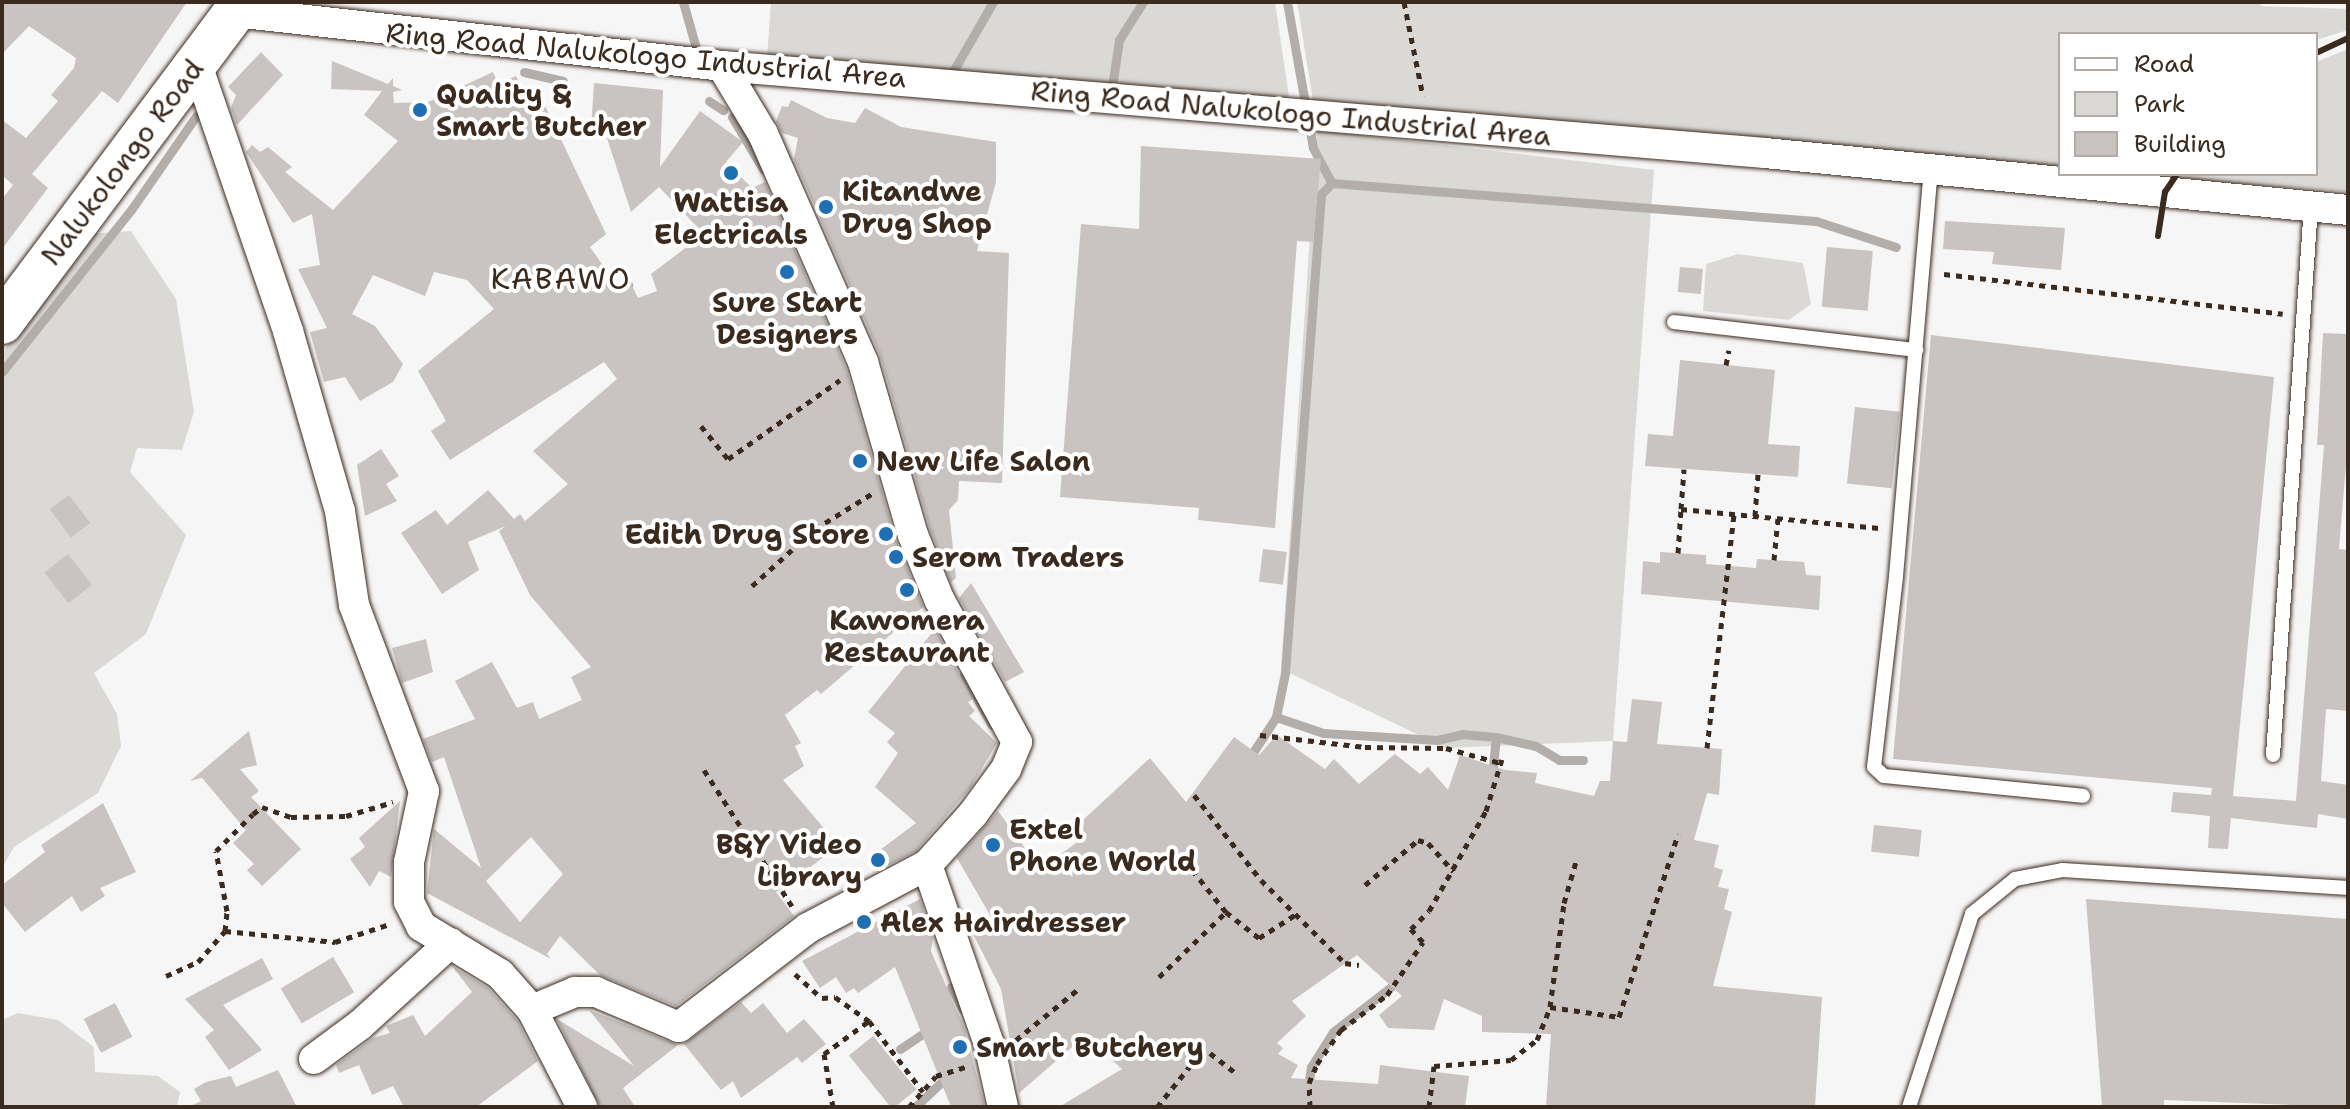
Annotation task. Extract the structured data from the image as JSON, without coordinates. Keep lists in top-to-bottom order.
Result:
{
  "streets": {
    "street": ["Ring Road Nalukologo Industrial Area", "Nalukolongo Road"]
  },
  "crossings": [
    ["Ring Road Nalukologo Industrial Area", "Nalukolongo Road"]
  ],
  "districts": ["KABAWO"],
  "places": [
    "Quality & Smart Butcher",
    "Wattisa Electricals",
    "Kitandwe Drug Shop",
    "Sure Start Designers",
    "New Life Salon",
    "Edith Drug Store",
    "Serom Traders",
    "Kawomera Restaurant",
    "Extel Phone World",
    "B&Y Video Library",
    "Alex Hairdresser",
    "Smart Butchery"
  ],
  "legend": ["Road", "Park", "Building"]
}
